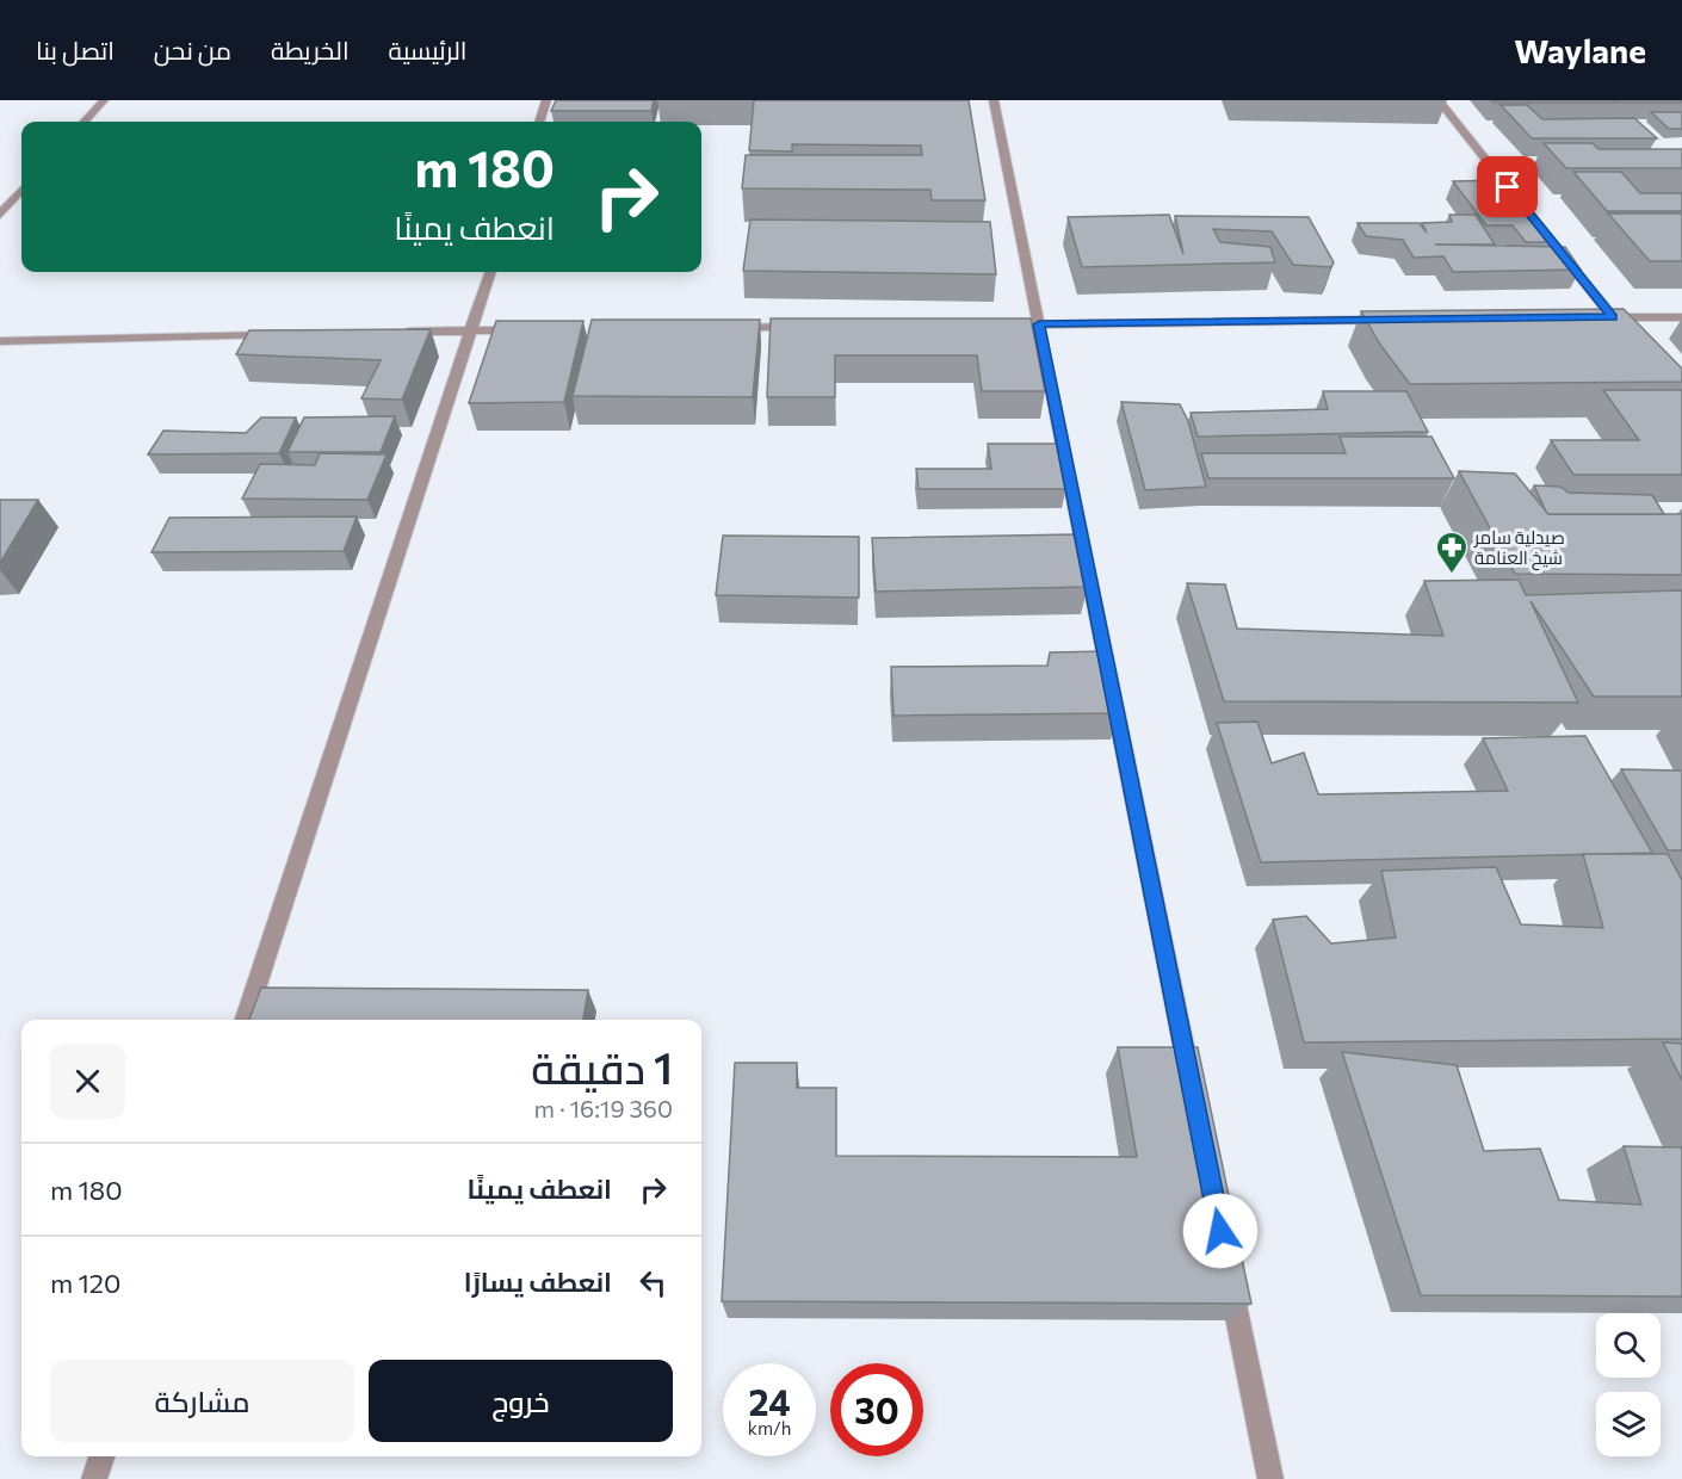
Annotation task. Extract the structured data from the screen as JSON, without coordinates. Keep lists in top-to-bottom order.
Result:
{
  "places": {
    "pharmacy": ["صيدلية سامر شيخ العنامة"]
  },
  "page": {
    "header": "Waylane",
    "nav": [
      "الرئيسية",
      "الخريطة",
      "من نحن",
      "اتصل بنا"
    ],
    "turn": ["180 m", "انعطف يمينًا"],
    "heading": ["1 دقيقة", "360 m · 16:19"],
    "list": [
      {
        "name": "انعطف يمينًا",
        "value": "180 m"
      },
      {
        "name": "انعطف يسارًا",
        "value": "120 m"
      }
    ],
    "buttons": ["خروج", "مشاركة"],
    "speed": "24 km/h",
    "limit": "30"
  }
}
